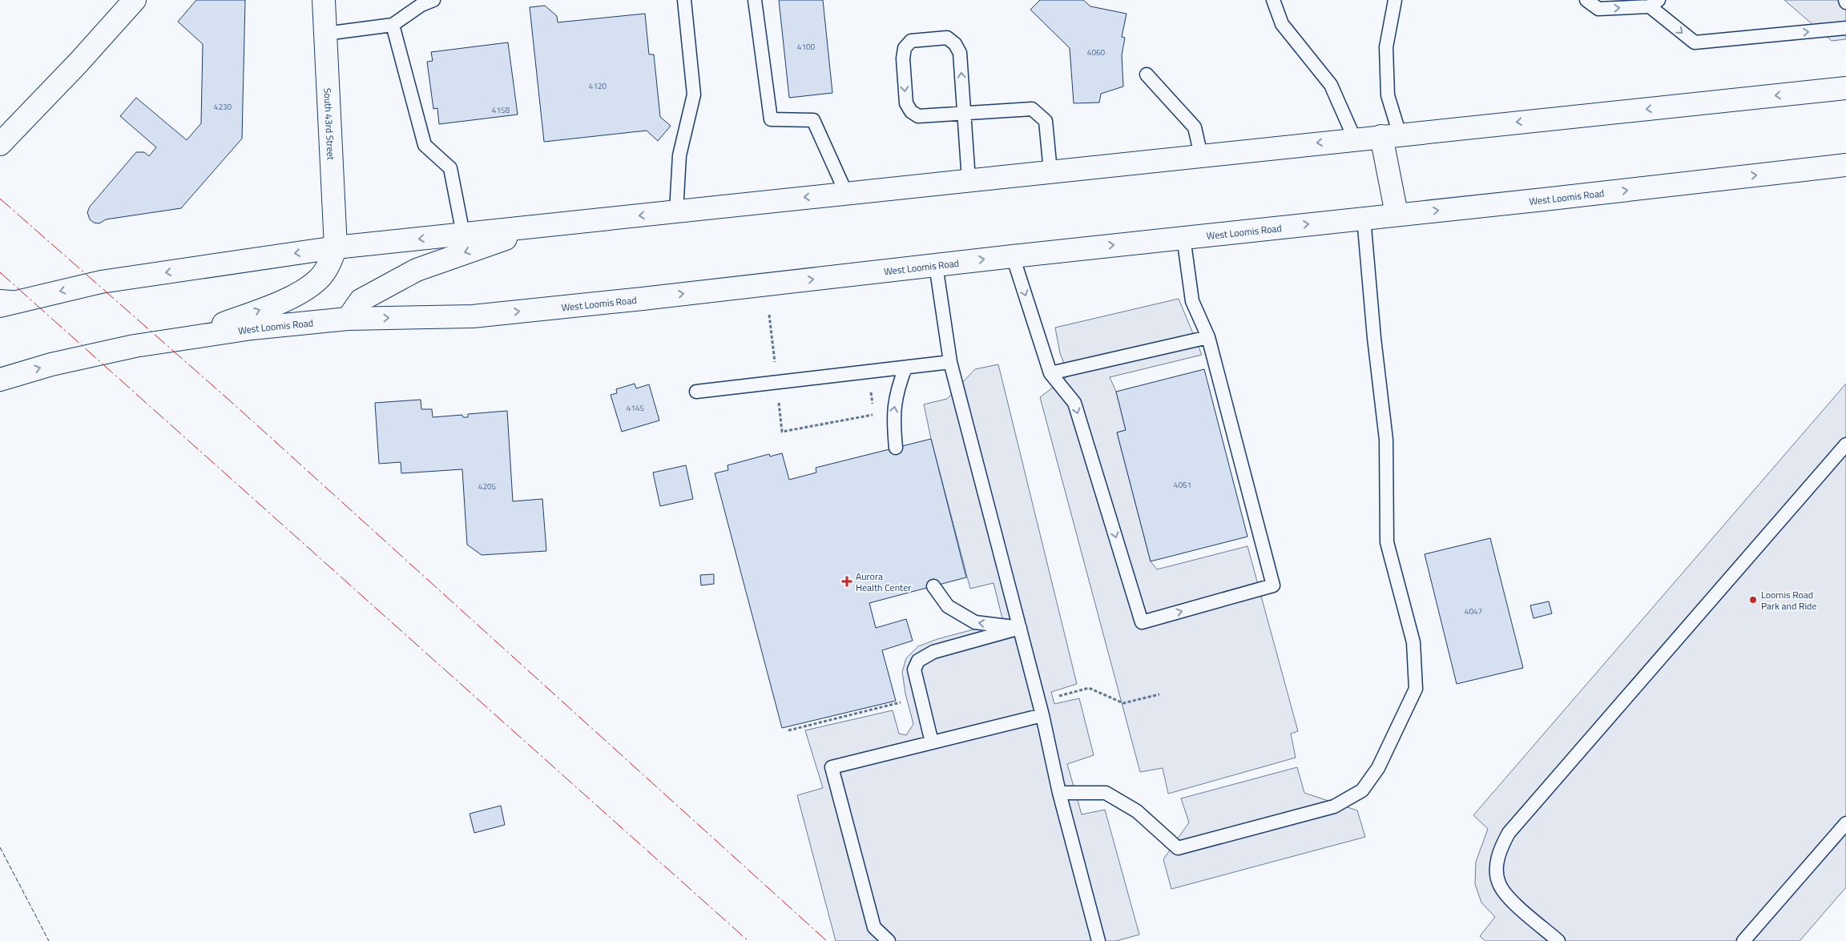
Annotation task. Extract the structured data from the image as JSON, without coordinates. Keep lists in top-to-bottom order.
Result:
{
  "streets": {
    "main road": ["South 43rd Street", "West Loomis Road"]
  },
  "places": {
    "health": ["Aurora Health Center"],
    "other": ["Loomis Road Park and Ride"]
  },
  "house_numbers": [
    "4100",
    "4060",
    "4120",
    "4230",
    "4158",
    "4145",
    "4061",
    "4205",
    "4047"
  ]
}
